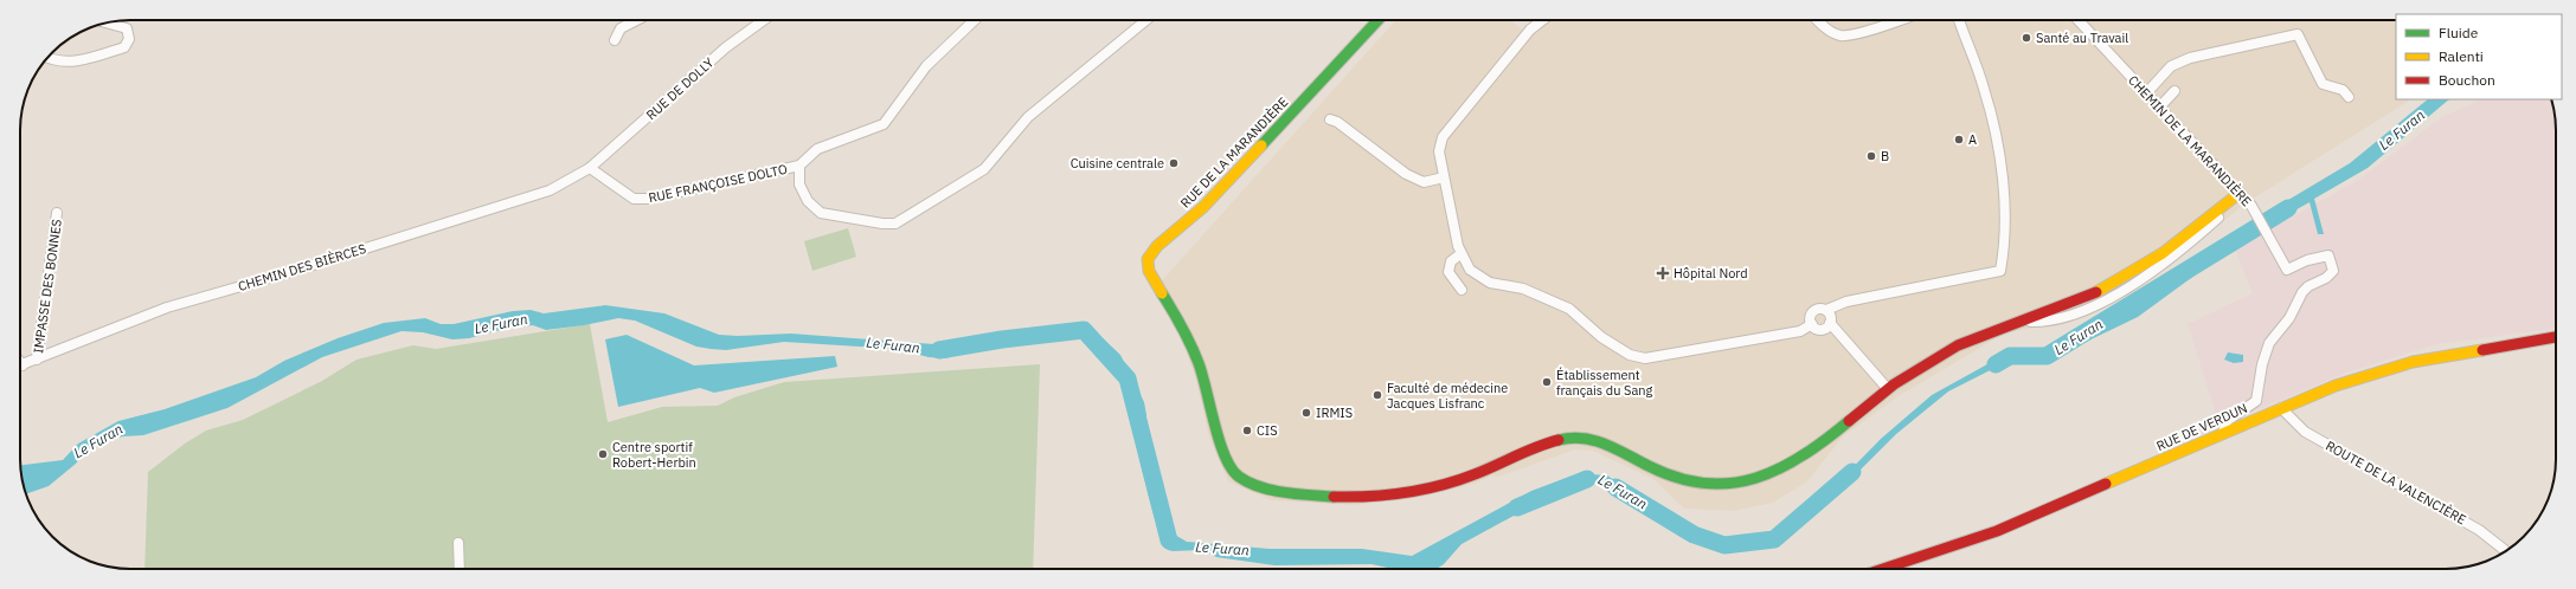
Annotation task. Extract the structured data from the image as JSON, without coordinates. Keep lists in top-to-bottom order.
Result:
{
  "streets": {
    "street": [
      "RUE DE DOLLY",
      "CHEMIN DE LA MARANDIÈRE",
      "RUE DE LA MARANDIÈRE",
      "RUE FRANÇOISE DOLTO",
      "CHEMIN DES BIÈRCES",
      "IMPASSE DES BONNES",
      "RUE DE VERDUN",
      "ROUTE DE LA VALENCIÈRE"
    ]
  },
  "crossings": [
    ["RUE DE DOLLY", "RUE FRANÇOISE DOLTO"],
    ["RUE DE DOLLY", "CHEMIN DES BIÈRCES"],
    ["CHEMIN DE LA MARANDIÈRE", "RUE DE LA MARANDIÈRE"],
    ["CHEMIN DE LA MARANDIÈRE", "RUE DE VERDUN"],
    ["RUE FRANÇOISE DOLTO", "CHEMIN DES BIÈRCES"],
    ["CHEMIN DES BIÈRCES", "IMPASSE DES BONNES"],
    ["RUE DE VERDUN", "ROUTE DE LA VALENCIÈRE"]
  ],
  "water": ["Le Furan"],
  "places": {
    "other": [
      "Santé au Travail",
      "A",
      "B",
      "Cuisine centrale",
      "Établissement français du Sang",
      "Faculté de médecine Jacques Lisfranc",
      "IRMIS",
      "CIS",
      "Centre sportif Robert-Herbin"
    ],
    "health": ["Hôpital Nord"]
  },
  "legend": ["Fluide", "Ralenti", "Bouchon"]
}
